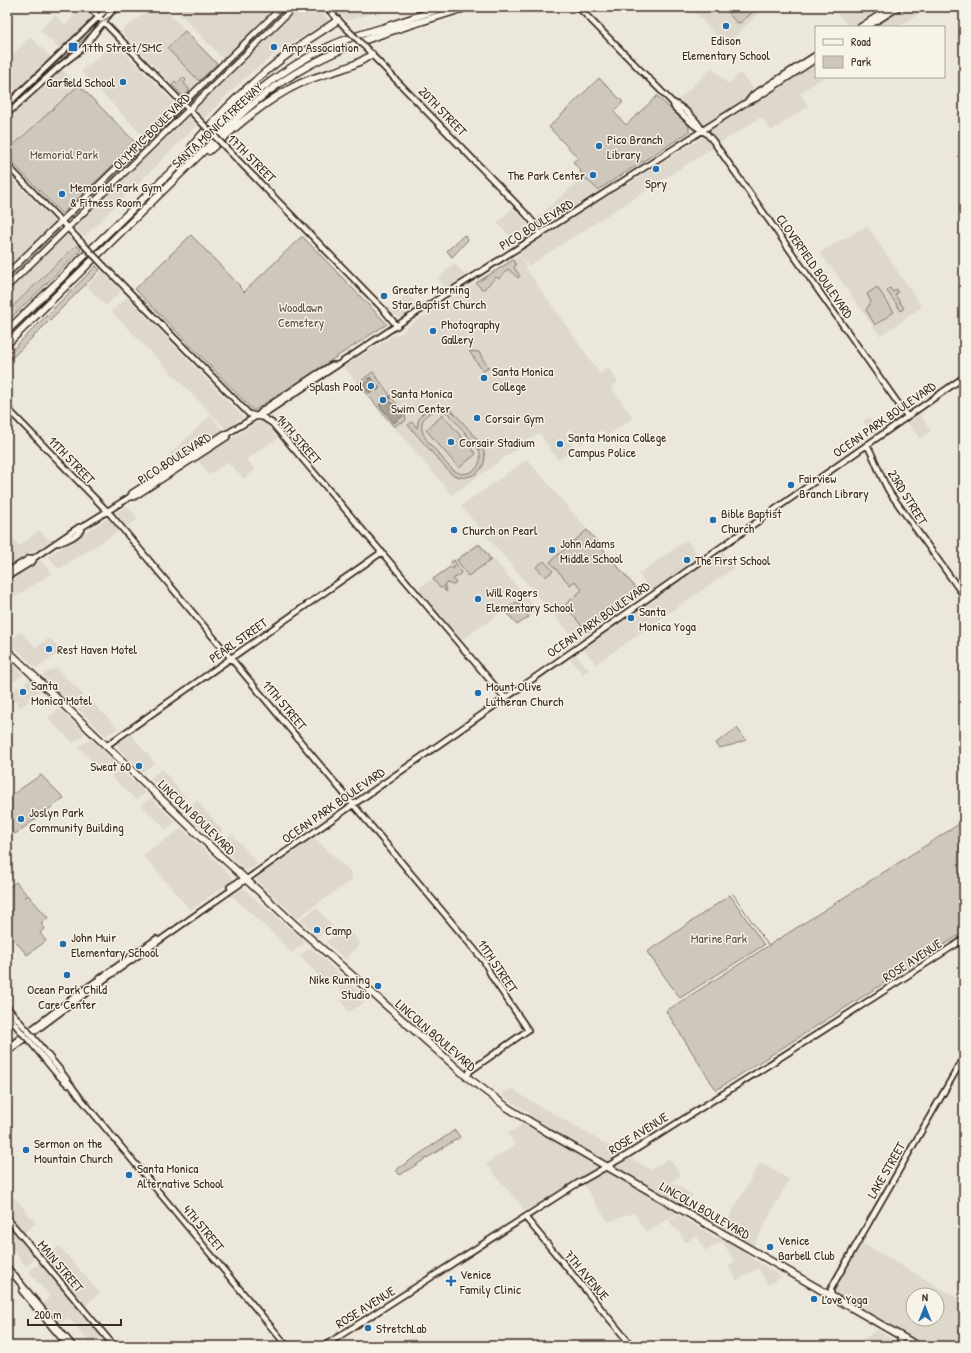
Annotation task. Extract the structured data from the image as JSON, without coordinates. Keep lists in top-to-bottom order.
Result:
{
  "streets": {
    "highway": ["SANTA MONICA FREEWAY", "LINCOLN BOULEVARD"],
    "main road": ["OLYMPIC BOULEVARD"],
    "street": [
      "20TH STREET",
      "17TH STREET",
      "PICO BOULEVARD",
      "CLOVERFIELD BOULEVARD",
      "OCEAN PARK BOULEVARD",
      "14TH STREET",
      "11TH STREET",
      "23RD STREET",
      "PEARL STREET",
      "ROSE AVENUE",
      "LAKE STREET",
      "4TH STREET",
      "MAIN STREET",
      "7TH AVENUE"
    ]
  },
  "crossings": [
    ["20TH STREET", "PICO BOULEVARD"],
    ["OLYMPIC BOULEVARD", "17TH STREET"],
    ["OLYMPIC BOULEVARD", "14TH STREET"],
    ["17TH STREET", "PICO BOULEVARD"],
    ["PICO BOULEVARD", "CLOVERFIELD BOULEVARD"],
    ["PICO BOULEVARD", "14TH STREET"],
    ["PICO BOULEVARD", "11TH STREET"],
    ["CLOVERFIELD BOULEVARD", "OCEAN PARK BOULEVARD"],
    ["OCEAN PARK BOULEVARD", "14TH STREET"],
    ["OCEAN PARK BOULEVARD", "11TH STREET"],
    ["OCEAN PARK BOULEVARD", "23RD STREET"],
    ["OCEAN PARK BOULEVARD", "LINCOLN BOULEVARD"],
    ["14TH STREET", "PEARL STREET"],
    ["11TH STREET", "PEARL STREET"],
    ["11TH STREET", "LINCOLN BOULEVARD"],
    ["PEARL STREET", "LINCOLN BOULEVARD"],
    ["LINCOLN BOULEVARD", "ROSE AVENUE"],
    ["LINCOLN BOULEVARD", "LAKE STREET"],
    ["ROSE AVENUE", "7TH AVENUE"]
  ],
  "parks": ["Memorial Park", "Woodlawn Cemetery", "Marine Park"],
  "places": {
    "other": [
      "Edison Elementary School",
      "Amp Association",
      "Garfield School",
      "Pico Branch Library",
      "Spry",
      "The Park Center",
      "Memorial Park Gym & Fitness Room",
      "Greater Morning Star Baptist Church",
      "Photography Gallery",
      "Santa Monica College",
      "Splash Pool",
      "Santa Monica Swim Center",
      "Corsair Gym",
      "Corsair Stadium",
      "Santa Monica College Campus Police",
      "Fairview Branch Library",
      "Bible Baptist Church",
      "Church on Pearl",
      "John Adams Middle School",
      "The First School",
      "Will Rogers Elementary School",
      "Santa Monica Yoga",
      "Rest Haven Motel",
      "Santa Monica Motel",
      "Mount Olive Lutheran Church",
      "Sweat 60",
      "Joslyn Park Community Building",
      "Camp",
      "John Muir Elementary School",
      "Ocean Park Child Care Center",
      "Nike Running Studio",
      "Sermon on the Mountain Church",
      "Santa Monica Alternative School",
      "Venice Barbell Club",
      "Love Yoga",
      "StretchLab"
    ],
    "transit": ["17th Street/SMC"],
    "health": ["Venice Family Clinic"]
  },
  "legend": ["Road", "Park"],
  "scale_bar": "200 m",
  "north": "top"
}
